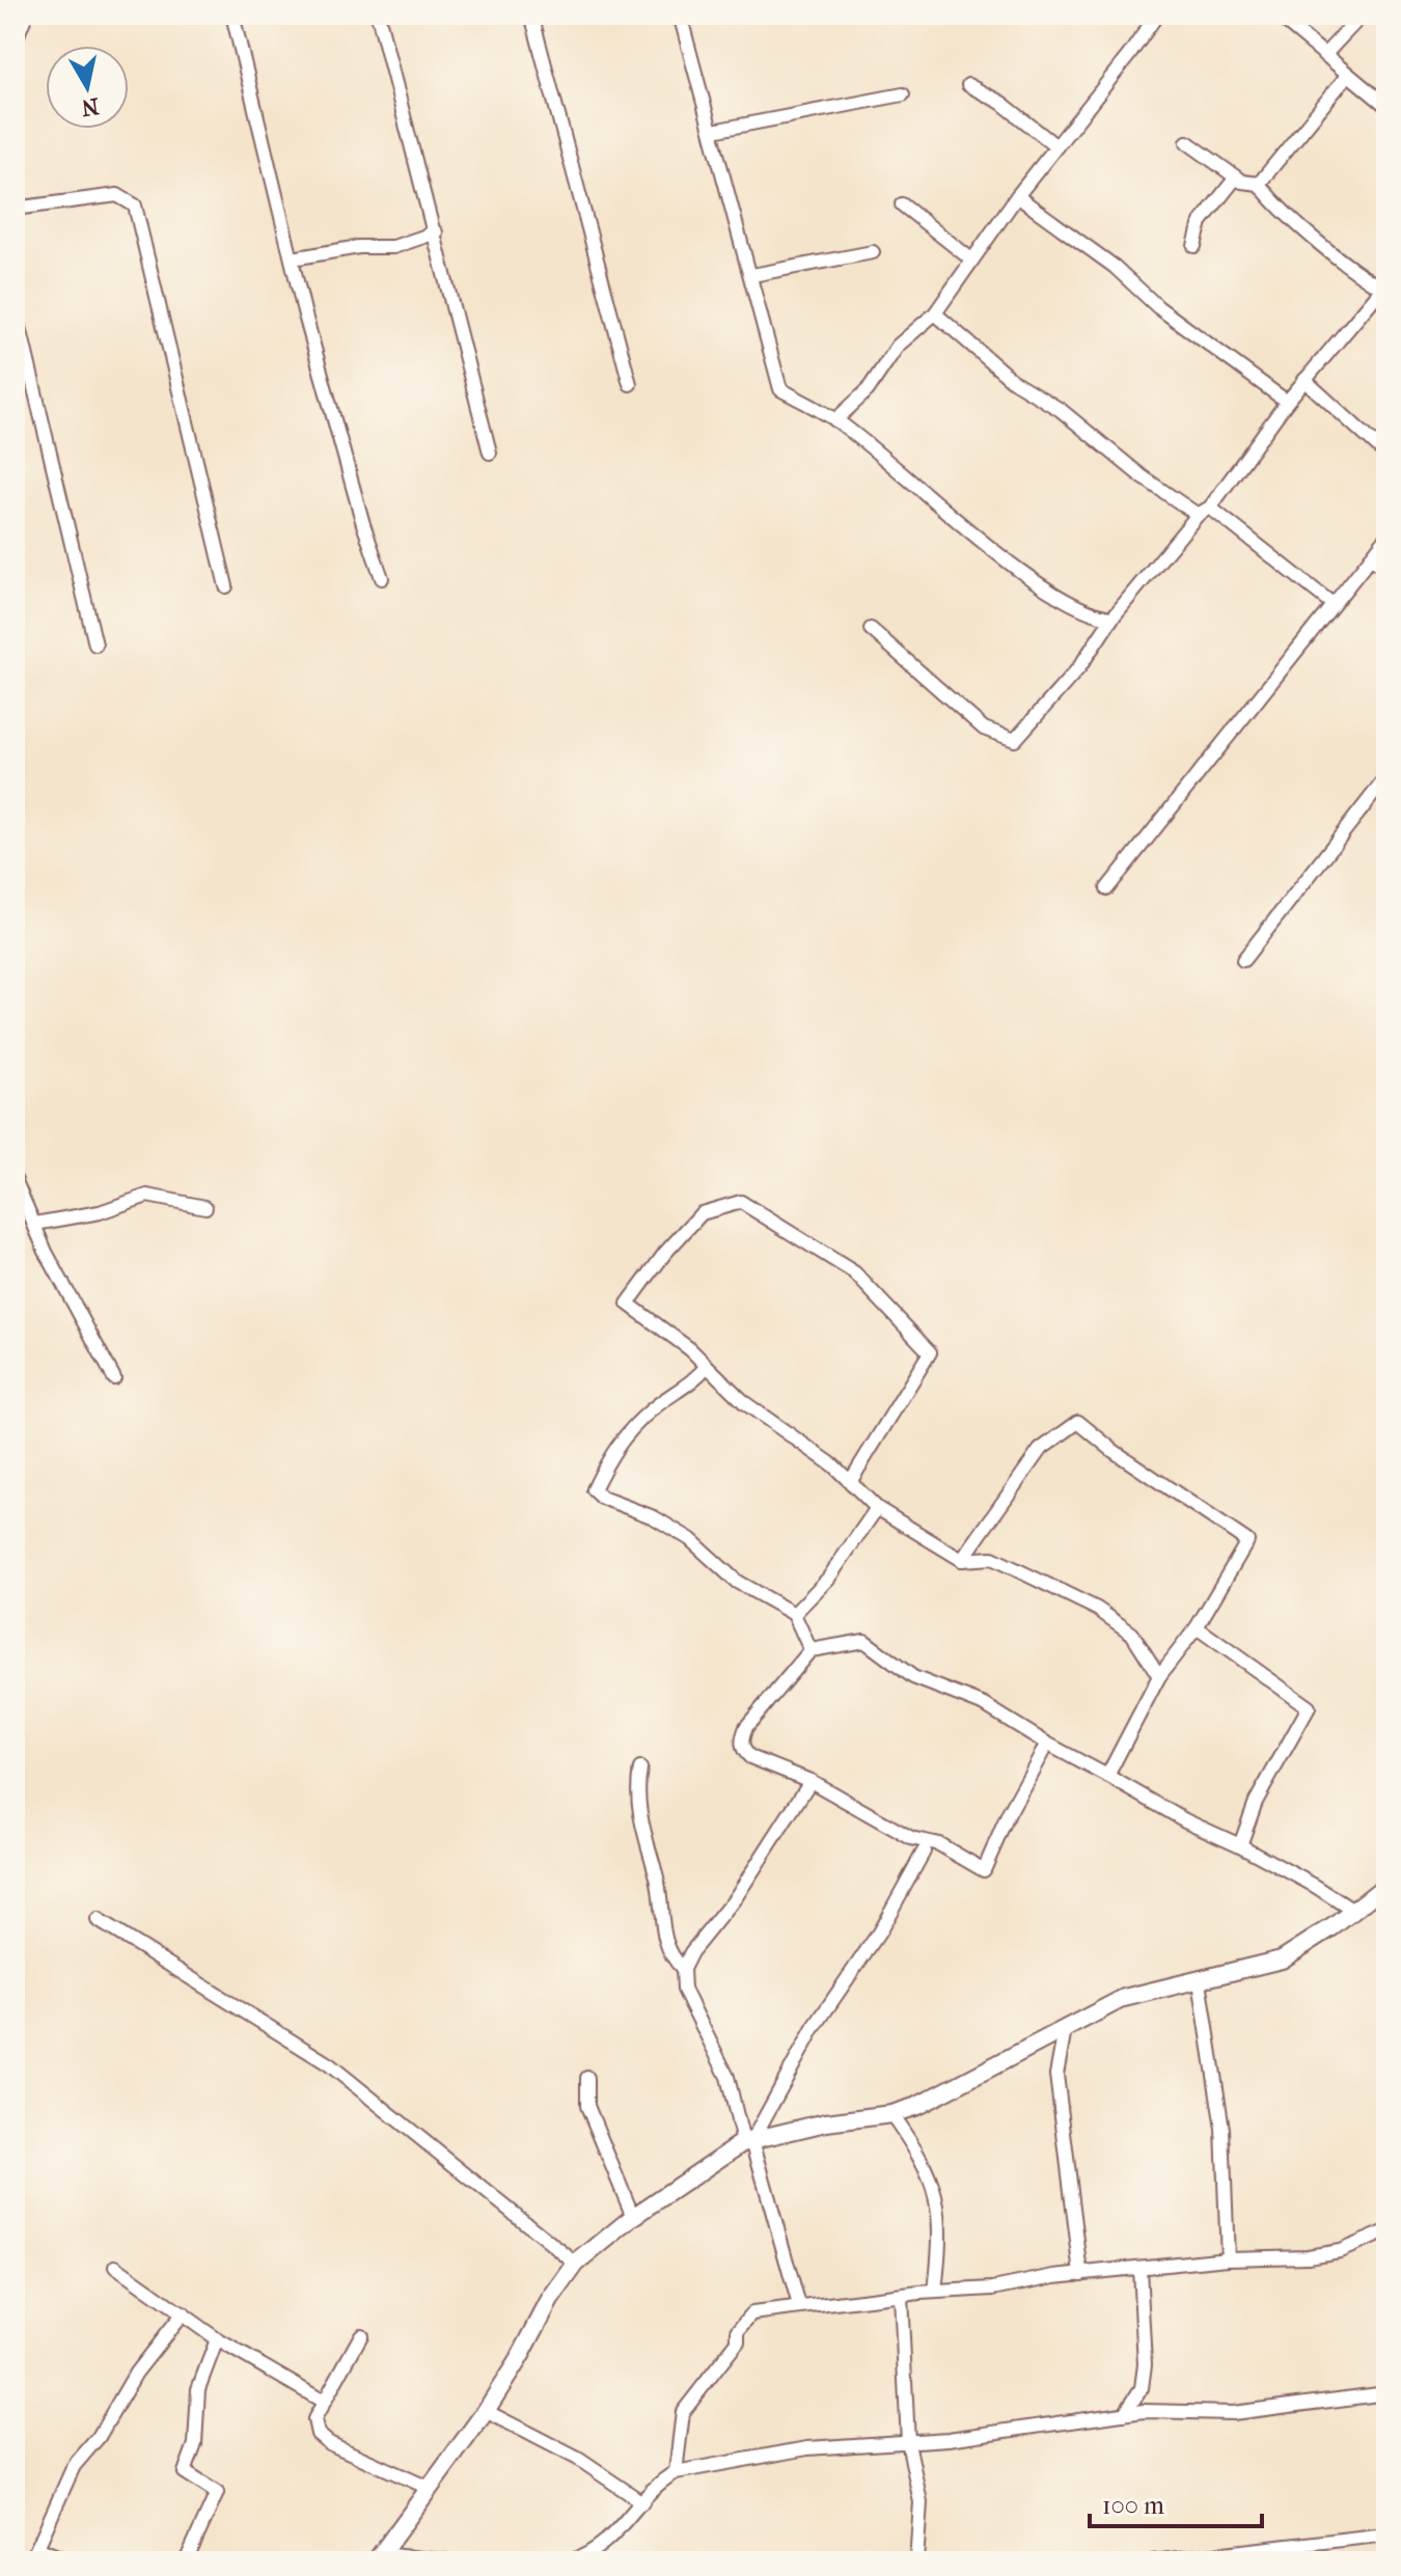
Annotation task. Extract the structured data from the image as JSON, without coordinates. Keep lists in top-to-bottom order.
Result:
{
  "scale_bar": "100 m",
  "north": "bottom"
}
